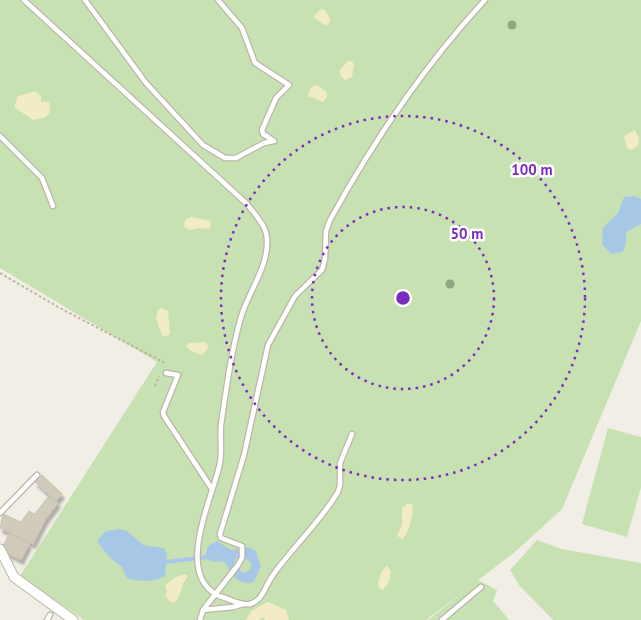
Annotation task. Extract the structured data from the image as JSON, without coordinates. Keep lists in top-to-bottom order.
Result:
{
  "rings": ["100 m", "50 m"]
}
